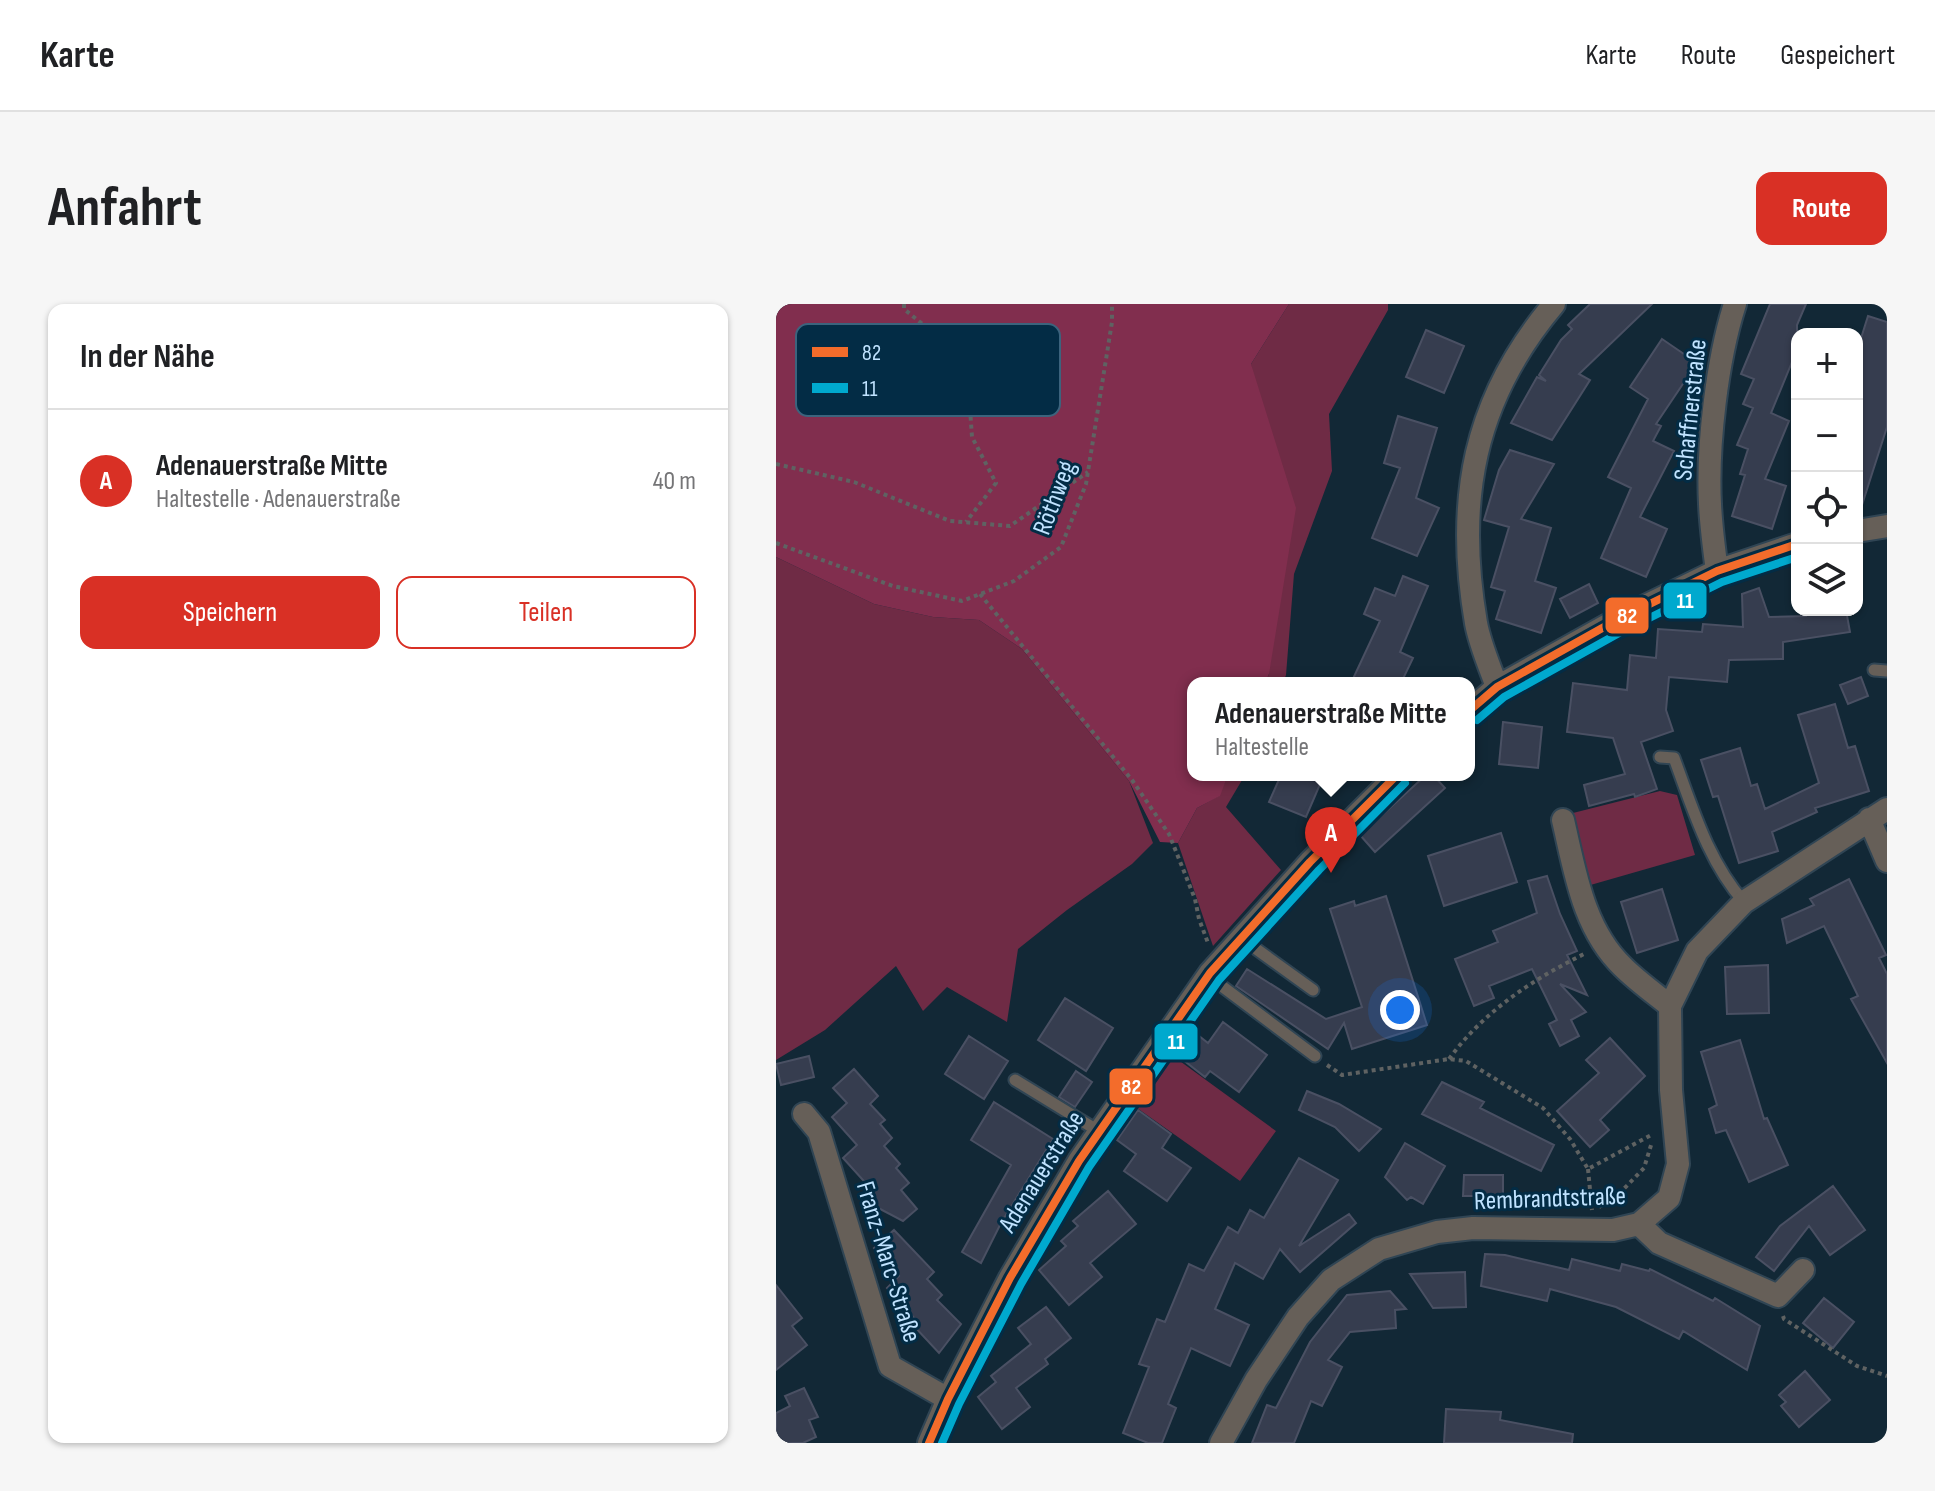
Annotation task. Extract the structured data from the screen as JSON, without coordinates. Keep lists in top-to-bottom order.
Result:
{
  "streets": {
    "street": [
      "Schaffnerstraße",
      "Adenauerstraße",
      "Rembrandtstraße",
      "Franz-Marc-Straße"
    ],
    "path": ["Röthweg"]
  },
  "crossings": [
    ["Adenauerstraße", "Franz-Marc-Straße"]
  ],
  "lines": ["transit line 82", "transit line 11"],
  "legend": ["82", "11"],
  "page": {
    "header": "Karte",
    "nav": ["Karte", "Route", "Gespeichert"],
    "buttons": [
      "Route",
      ["Speichern", "Teilen"]
    ],
    "title": "Anfahrt",
    "heading": "In der Nähe",
    "map_buttons": ["+", "−"],
    "list": [
      {
        "mark": "A",
        "name": "Adenauerstraße Mitte",
        "note": "Haltestelle · Adenauerstraße",
        "value": "40 m"
      }
    ],
    "popup": ["Adenauerstraße Mitte", "Haltestelle"],
    "pins": "A"
  }
}
